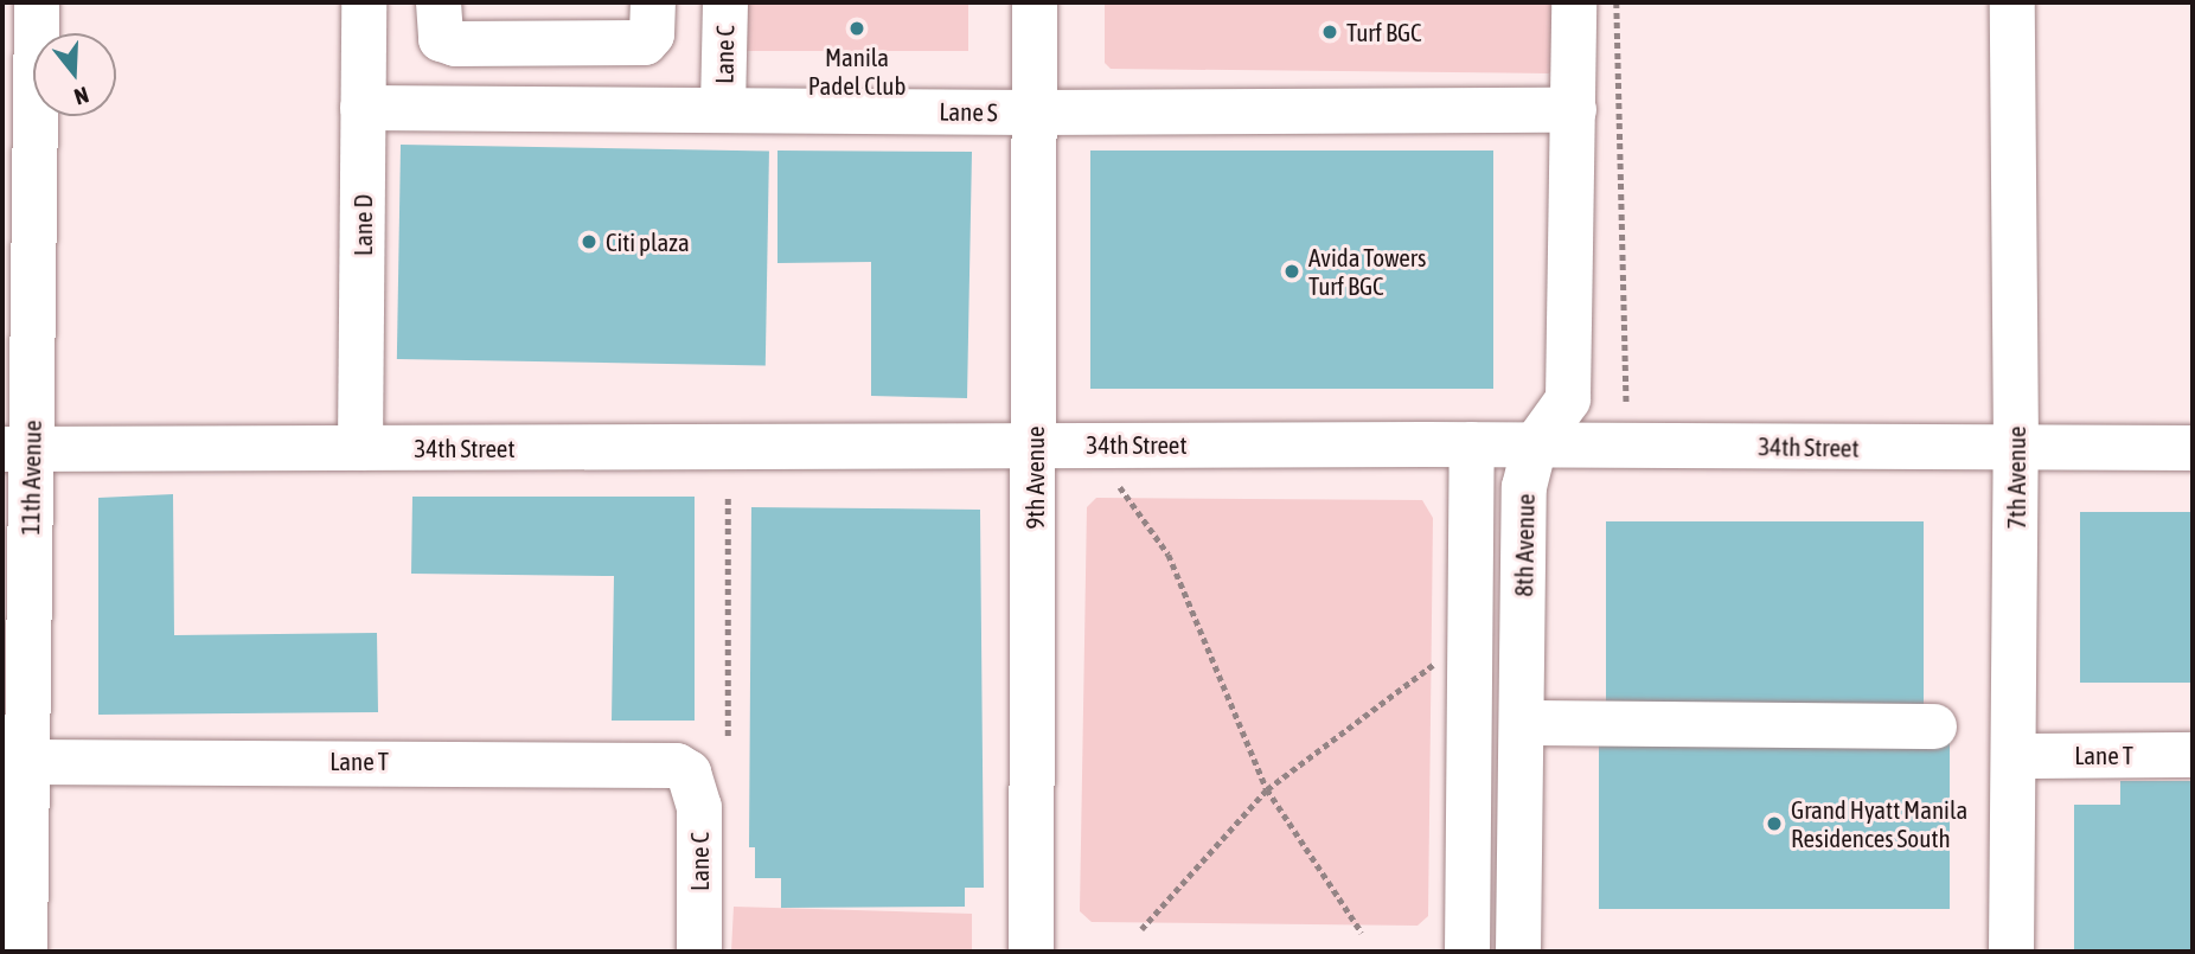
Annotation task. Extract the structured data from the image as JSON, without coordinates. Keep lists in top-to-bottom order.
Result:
{
  "streets": {
    "street": [
      "Lane C",
      "Lane S",
      "Lane D",
      "34th Street",
      "11th Avenue",
      "9th Avenue",
      "7th Avenue",
      "8th Avenue",
      "Lane T"
    ]
  },
  "crossings": [
    ["Lane C", "Lane S"],
    ["Lane C", "Lane T"],
    ["Lane S", "Lane D"],
    ["Lane S", "9th Avenue"],
    ["Lane S", "8th Avenue"],
    ["Lane D", "34th Street"],
    ["34th Street", "11th Avenue"],
    ["34th Street", "9th Avenue"],
    ["34th Street", "7th Avenue"],
    ["34th Street", "8th Avenue"],
    ["11th Avenue", "Lane T"],
    ["7th Avenue", "Lane T"]
  ],
  "places": [
    "Manila Padel Club",
    "Turf BGC",
    "Citi plaza",
    "Avida Towers Turf BGC",
    "Grand Hyatt Manila Residences South"
  ],
  "north": "bottom"
}
